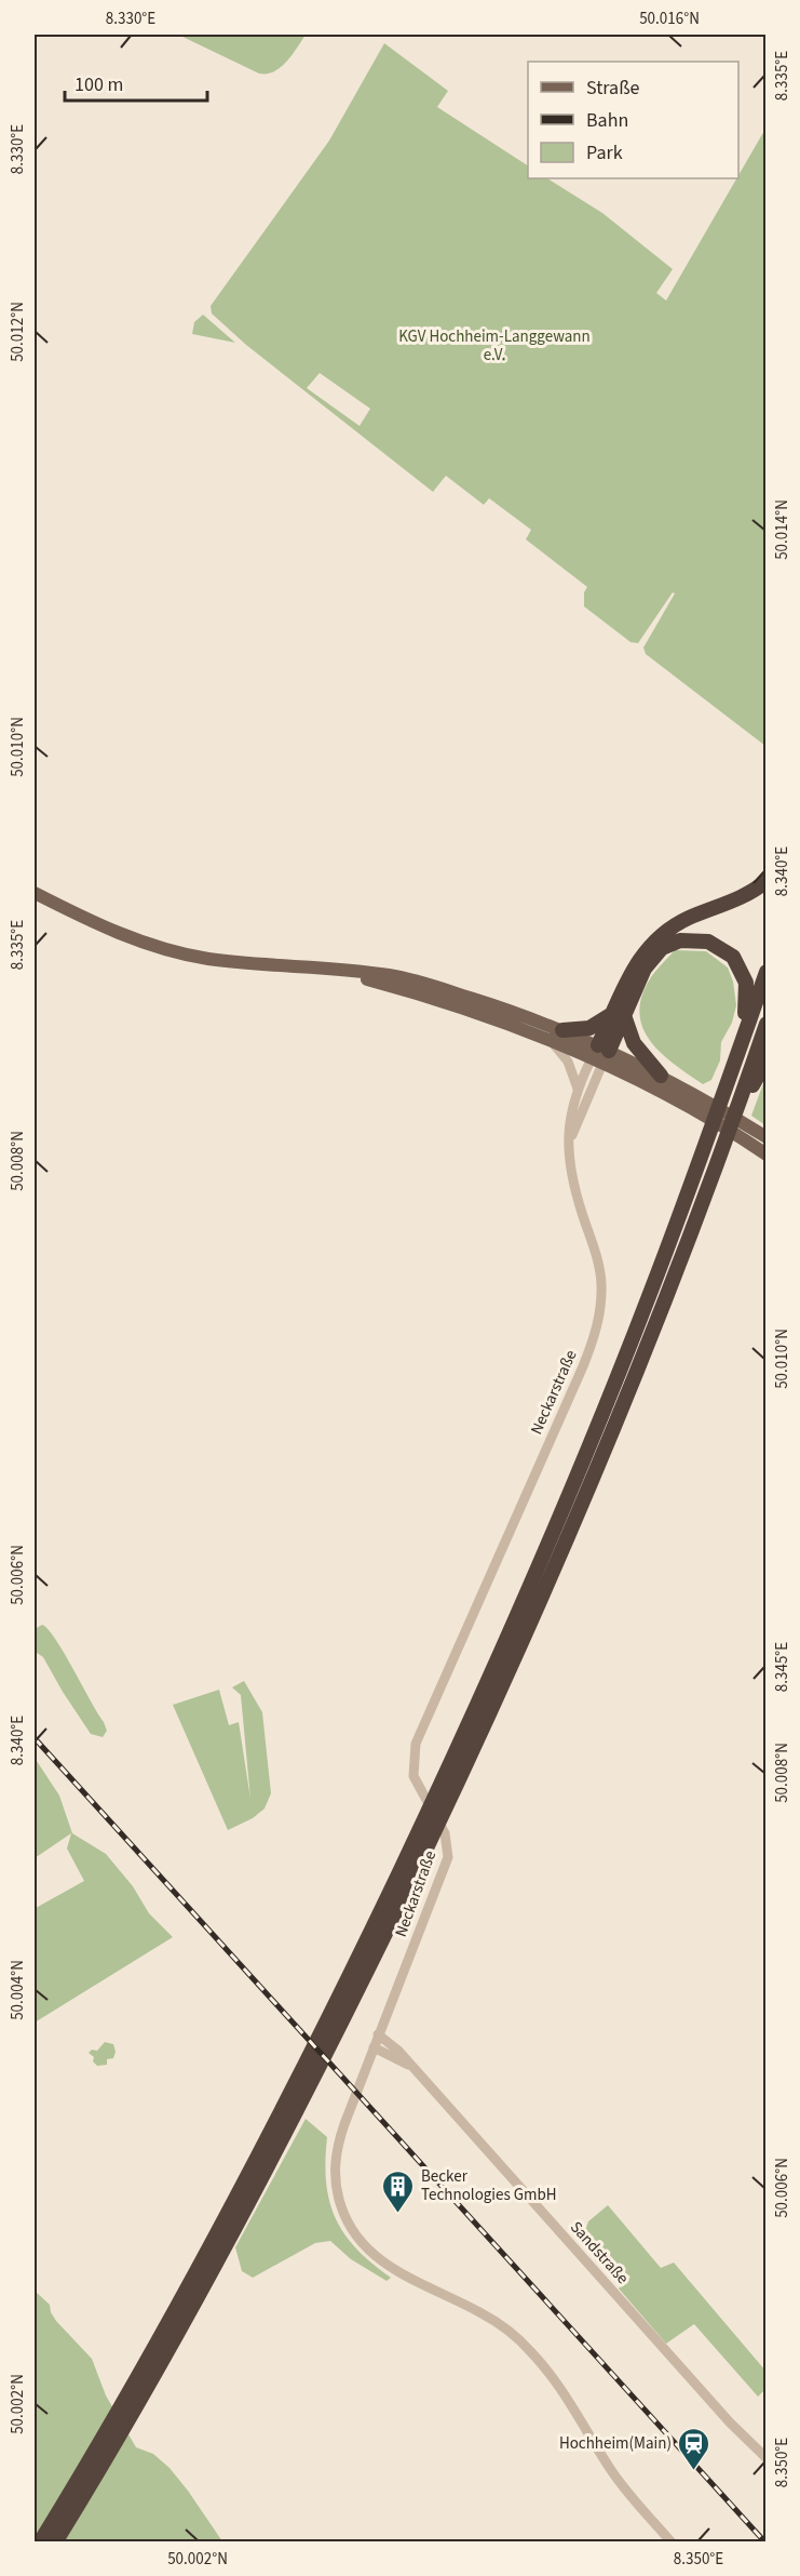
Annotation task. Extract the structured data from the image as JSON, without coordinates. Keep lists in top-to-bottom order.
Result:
{
  "streets": {
    "street": ["Neckarstraße", "Sandstraße"]
  },
  "crossings": [
    ["Neckarstraße", "Sandstraße"]
  ],
  "parks": ["KGV Hochheim-Langgewann e.V."],
  "places": {
    "building": ["Becker Technologies GmbH"],
    "station": ["Hochheim(Main)"]
  },
  "legend": ["Straße", "Bahn", "Park"],
  "scale_bar": "100 m",
  "coordinates": [
    "8.330°E",
    "50.016°N",
    "8.335°E",
    "50.012°N",
    "50.014°N",
    "50.010°N",
    "8.340°E",
    "50.008°N",
    "50.006°N",
    "8.345°E",
    "50.004°N",
    "50.002°N",
    "8.350°E"
  ]
}
